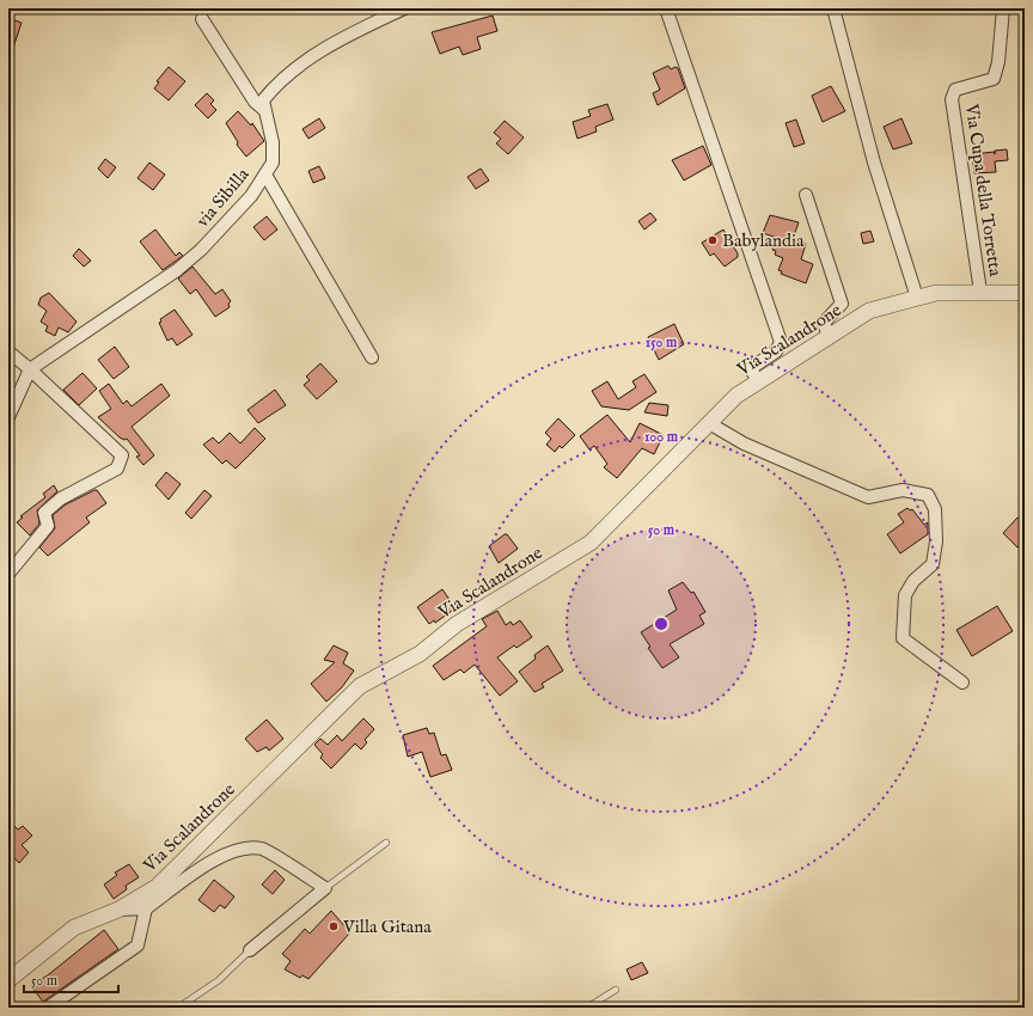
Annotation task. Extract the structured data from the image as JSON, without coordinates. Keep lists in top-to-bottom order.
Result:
{
  "streets": {
    "street": ["Via Cupa della Torretta", "via Sibilla", "Via Scalandrone"]
  },
  "crossings": [
    ["Via Cupa della Torretta", "Via Scalandrone"]
  ],
  "places": ["Babylandia", "Villa Gitana"],
  "scale_bar": "50 m",
  "rings": ["150 m", "100 m", "50 m"]
}
